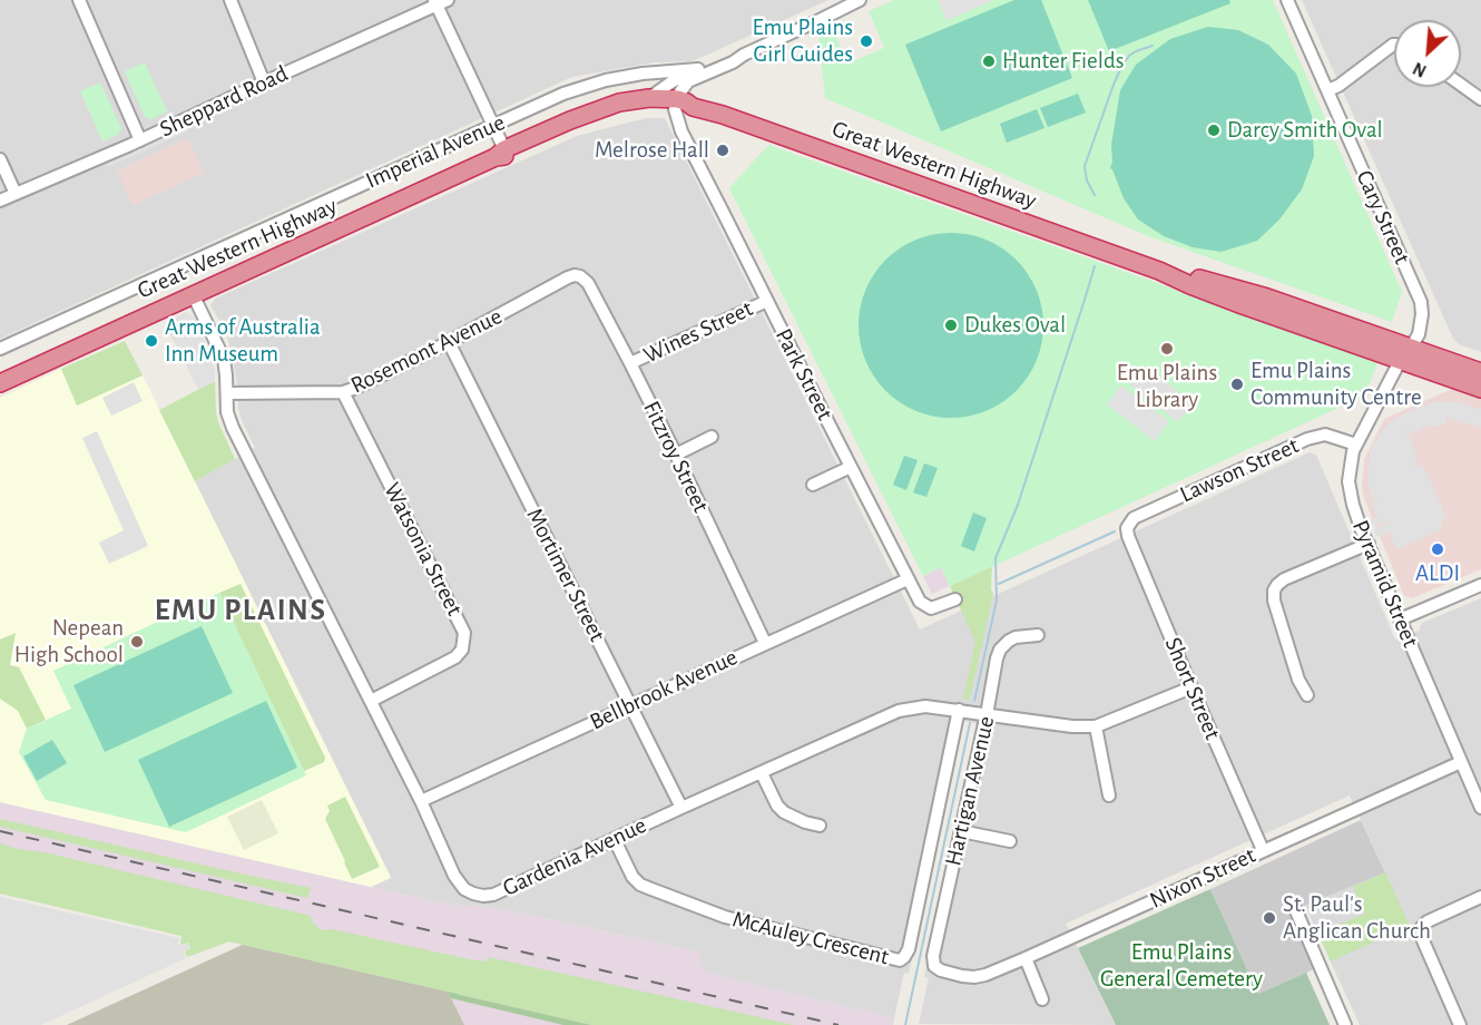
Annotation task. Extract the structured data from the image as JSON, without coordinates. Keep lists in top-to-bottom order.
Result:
{
  "streets": {
    "highway": ["Great Western Highway"],
    "street": [
      "Sheppard Road",
      "Imperial Avenue",
      "Cary Street",
      "Wines Street",
      "Rosemont Avenue",
      "Park Street",
      "Fitzroy Street",
      "Lawson Street",
      "Watsonia Street",
      "Mortimer Street",
      "Pyramid Street",
      "Short Street",
      "Bellbrook Avenue",
      "Hartigan Avenue",
      "Gardenia Avenue",
      "Nixon Street",
      "McAuley Crescent"
    ]
  },
  "crossings": [
    ["Great Western Highway", "Cary Street"],
    ["Great Western Highway", "Park Street"],
    ["Great Western Highway", "Pyramid Street"],
    ["Great Western Highway", "Gardenia Avenue"],
    ["Cary Street", "Pyramid Street"],
    ["Wines Street", "Park Street"],
    ["Wines Street", "Fitzroy Street"],
    ["Rosemont Avenue", "Fitzroy Street"],
    ["Rosemont Avenue", "Watsonia Street"],
    ["Rosemont Avenue", "Mortimer Street"],
    ["Rosemont Avenue", "Gardenia Avenue"],
    ["Park Street", "Bellbrook Avenue"],
    ["Fitzroy Street", "Bellbrook Avenue"],
    ["Lawson Street", "Pyramid Street"],
    ["Lawson Street", "Short Street"],
    ["Watsonia Street", "Gardenia Avenue"],
    ["Mortimer Street", "Bellbrook Avenue"],
    ["Mortimer Street", "Gardenia Avenue"],
    ["Pyramid Street", "Nixon Street"],
    ["Short Street", "Gardenia Avenue"],
    ["Short Street", "Nixon Street"],
    ["Bellbrook Avenue", "Gardenia Avenue"],
    ["Hartigan Avenue", "Gardenia Avenue"],
    ["Hartigan Avenue", "Nixon Street"],
    ["Gardenia Avenue", "McAuley Crescent"]
  ],
  "districts": ["EMU PLAINS"],
  "parks": ["Emu Plains General Cemetery"],
  "places": [
    "Emu Plains Girl Guides",
    "Hunter Fields",
    "Darcy Smith Oval",
    "Melrose Hall",
    "Dukes Oval",
    "Arms of Australia Inn Museum",
    "Emu Plains Library",
    "Emu Plains Community Centre",
    "ALDI",
    "Nepean High School",
    "St. Paul's Anglican Church"
  ],
  "north": "bottom left"
}
